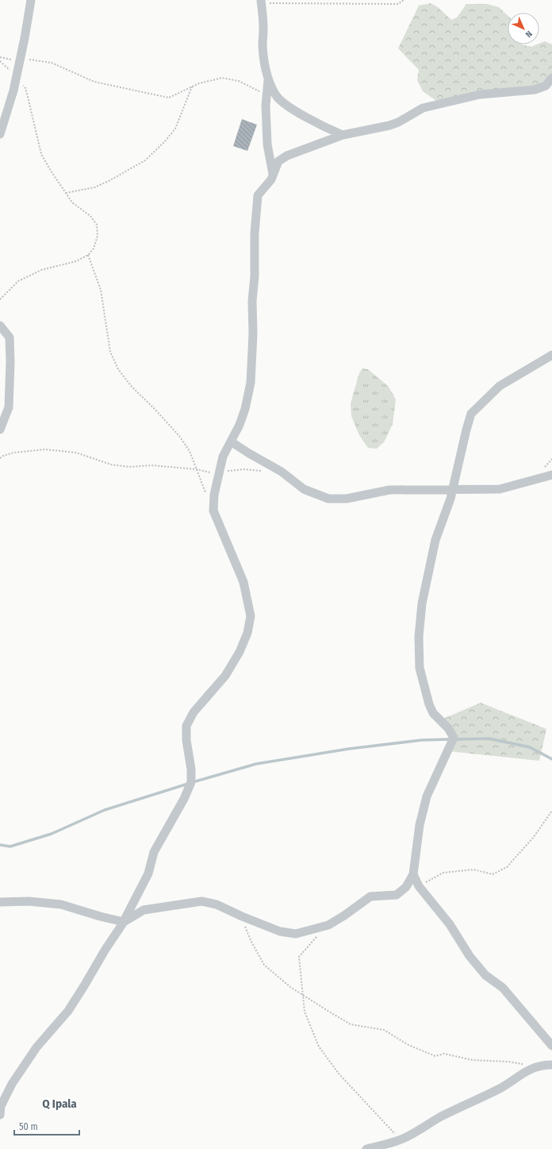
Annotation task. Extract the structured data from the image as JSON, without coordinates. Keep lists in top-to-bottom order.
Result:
{
  "districts": ["Q Ipala"],
  "scale_bar": "50 m",
  "north": "bottom right"
}
